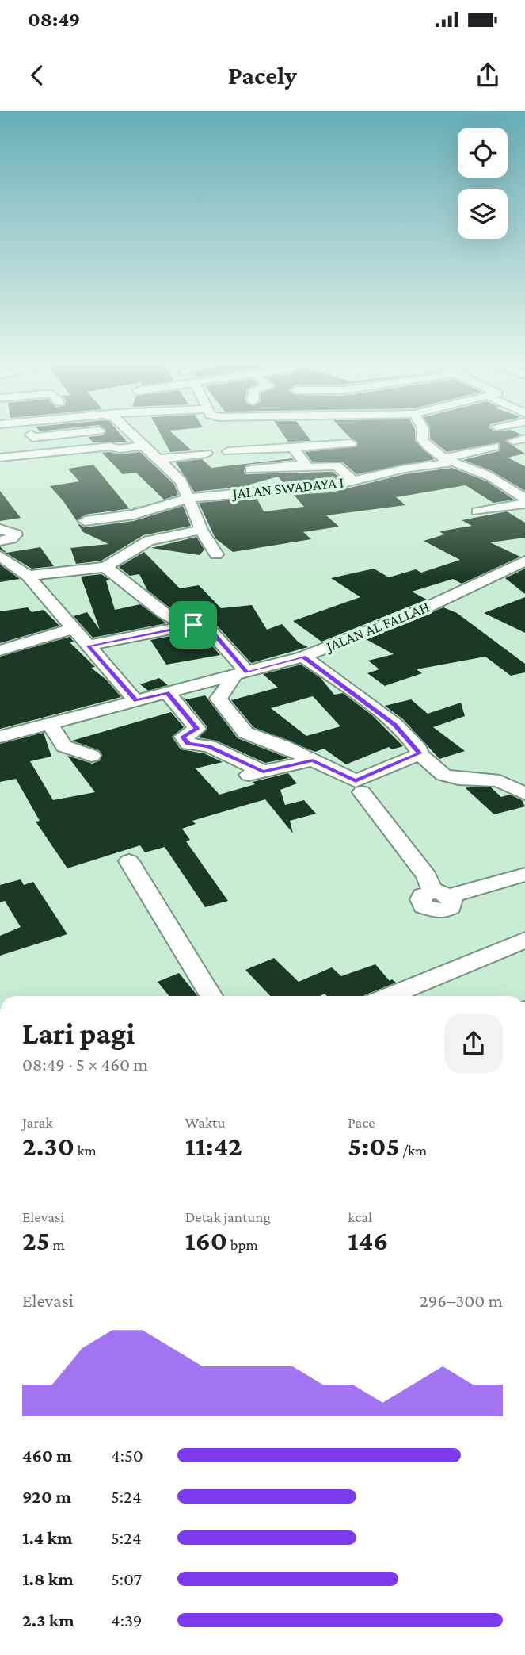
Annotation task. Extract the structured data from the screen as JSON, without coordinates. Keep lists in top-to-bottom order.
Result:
{
  "streets": {
    "street": ["JALAN SWADAYA I", "JALAN AL FALLAH"]
  },
  "page": {
    "status": "08:49",
    "header": "Pacely",
    "heading": ["Lari pagi", "08:49 · 5 × 460 m"],
    "stats": [
      ["Jarak", "2.30 km"],
      ["Waktu", "11:42"],
      ["Pace", "5:05 /km"],
      ["Elevasi", "25 m"],
      ["Detak jantung", "160 bpm"],
      ["kcal", "146"]
    ],
    "chart": ["Elevasi", "296–300 m"],
    "list": [
      {
        "name": "460 m",
        "note": "4:50"
      },
      {
        "name": "920 m",
        "note": "5:24"
      },
      {
        "name": "1.4 km",
        "note": "5:24"
      },
      {
        "name": "1.8 km",
        "note": "5:07"
      },
      {
        "name": "2.3 km",
        "note": "4:39"
      }
    ]
  }
}
